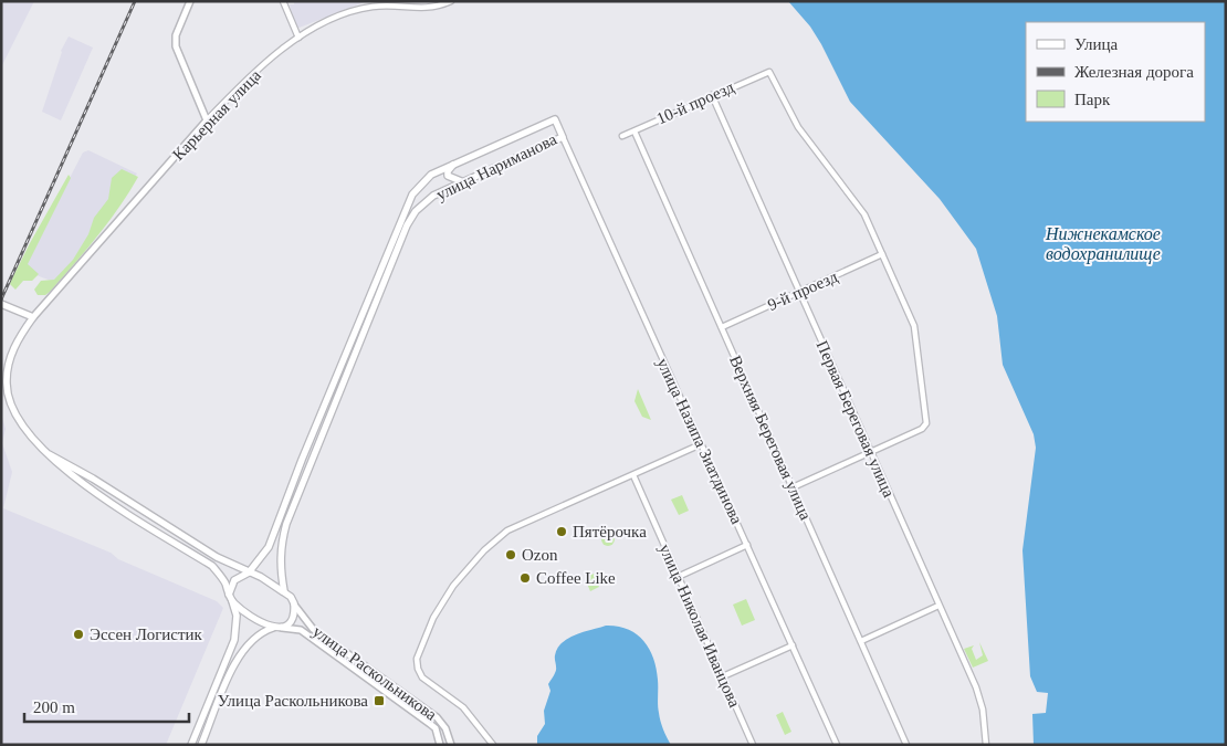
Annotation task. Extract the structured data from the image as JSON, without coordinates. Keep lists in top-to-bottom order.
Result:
{
  "streets": {
    "main road": ["улица Нариманова"],
    "street": [
      "10-й проезд",
      "Карьерная улица",
      "9-й проезд",
      "Первая Береговая улица",
      "Верхняя Береговая улица",
      "улица Назипа Зиатдинова",
      "улица Николая Иванцова",
      "улица Раскольникова"
    ]
  },
  "crossings": [
    ["10-й проезд", "9-й проезд"],
    ["10-й проезд", "Первая Береговая улица"],
    ["10-й проезд", "Верхняя Береговая улица"],
    ["улица Нариманова", "улица Назипа Зиатдинова"],
    ["9-й проезд", "Первая Береговая улица"],
    ["9-й проезд", "Верхняя Береговая улица"]
  ],
  "water": ["Нижнекамское водохранилище"],
  "places": {
    "other": [
      "Пятёрочка",
      "Ozon",
      "Coffee Like",
      "Эссен Логистик"
    ],
    "transit": ["Улица Раскольникова"]
  },
  "legend": ["Улица", "Железная дорога", "Парк"],
  "scale_bar": "200 m"
}
